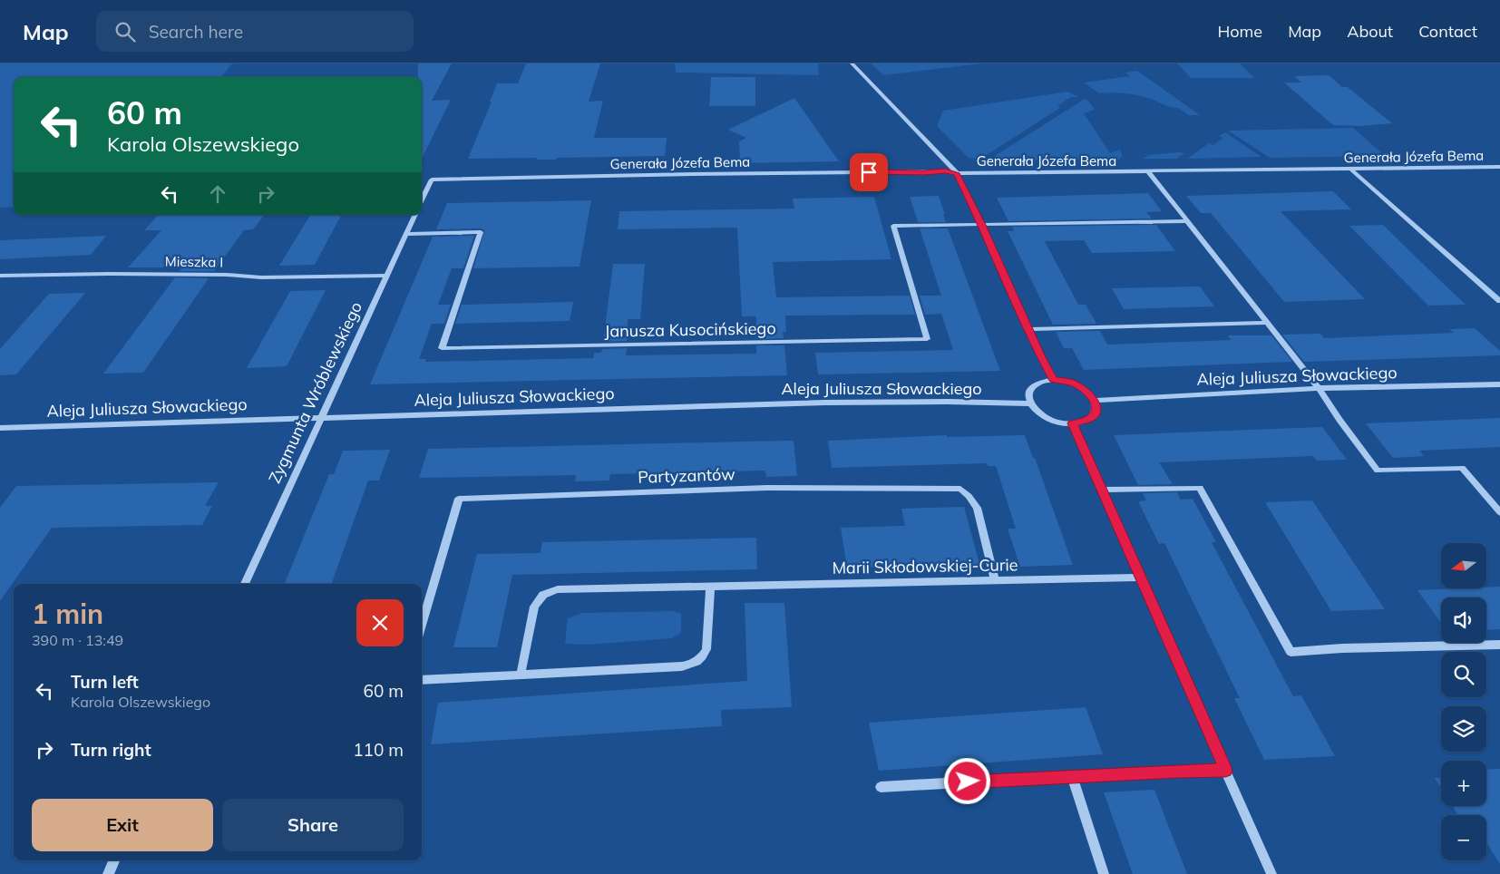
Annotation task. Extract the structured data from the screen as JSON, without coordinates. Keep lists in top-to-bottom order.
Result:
{
  "streets": {
    "street": [
      "Generała Józefa Bema",
      "Mieszka I",
      "Janusza Kusocińskiego",
      "Aleja Juliusza Słowackiego",
      "Zygmunta Wróblewskiego",
      "Partyzantów",
      "Marii Skłodowskiej-Curie"
    ]
  },
  "crossings": [
    ["Mieszka I", "Zygmunta Wróblewskiego"],
    ["Janusza Kusocińskiego", "Zygmunta Wróblewskiego"],
    ["Aleja Juliusza Słowackiego", "Zygmunta Wróblewskiego"],
    ["Partyzantów", "Marii Skłodowskiej-Curie"]
  ],
  "north": "left",
  "page": {
    "header": "Map",
    "search": "Search here",
    "nav": [
      "Home",
      "Map",
      "About",
      "Contact"
    ],
    "turn": ["60 m", "Karola Olszewskiego"],
    "map_buttons": ["+", "−"],
    "heading": ["1 min", "390 m · 13:49"],
    "list": [
      {
        "name": "Turn left",
        "note": "Karola Olszewskiego",
        "value": "60 m"
      },
      {
        "name": "Turn right",
        "value": "110 m"
      }
    ],
    "buttons": ["Exit", "Share"]
  }
}
